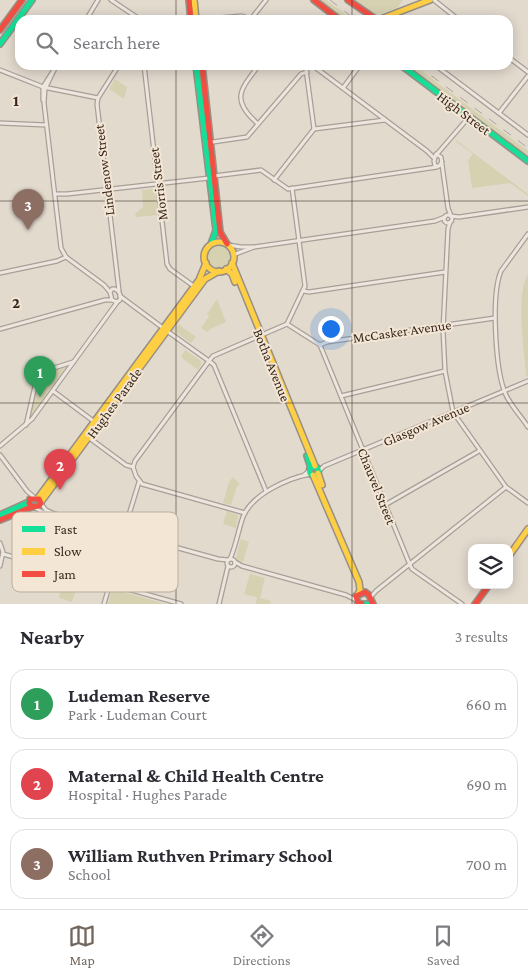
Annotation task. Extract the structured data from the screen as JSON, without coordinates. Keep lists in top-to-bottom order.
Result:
{
  "streets": {
    "street": [
      "High Street",
      "Lindenow Street",
      "Morris Street",
      "McCasker Avenue",
      "Botha Avenue",
      "Hughes Parade",
      "Glasgow Avenue",
      "Chauvel Street"
    ]
  },
  "crossings": [
    ["Morris Street", "Hughes Parade"],
    ["McCasker Avenue", "Chauvel Street"],
    ["Botha Avenue", "Hughes Parade"],
    ["Botha Avenue", "Glasgow Avenue"],
    ["Glasgow Avenue", "Chauvel Street"]
  ],
  "legend": ["Fast", "Slow", "Jam"],
  "page": {
    "search": "Search here",
    "pins": ["3", "1", "2"],
    "heading": ["Nearby", "3 results"],
    "list": [
      {
        "mark": "1",
        "name": "Ludeman Reserve",
        "note": "Park · Ludeman Court",
        "value": "660 m"
      },
      {
        "mark": "2",
        "name": "Maternal & Child Health Centre",
        "note": "Hospital · Hughes Parade",
        "value": "690 m"
      },
      {
        "mark": "3",
        "name": "William Ruthven Primary School",
        "note": "School",
        "value": "700 m"
      }
    ],
    "nav": ["Map", "Directions", "Saved"]
  },
  "grid": {
    "rows": ["1", "2"]
  }
}
